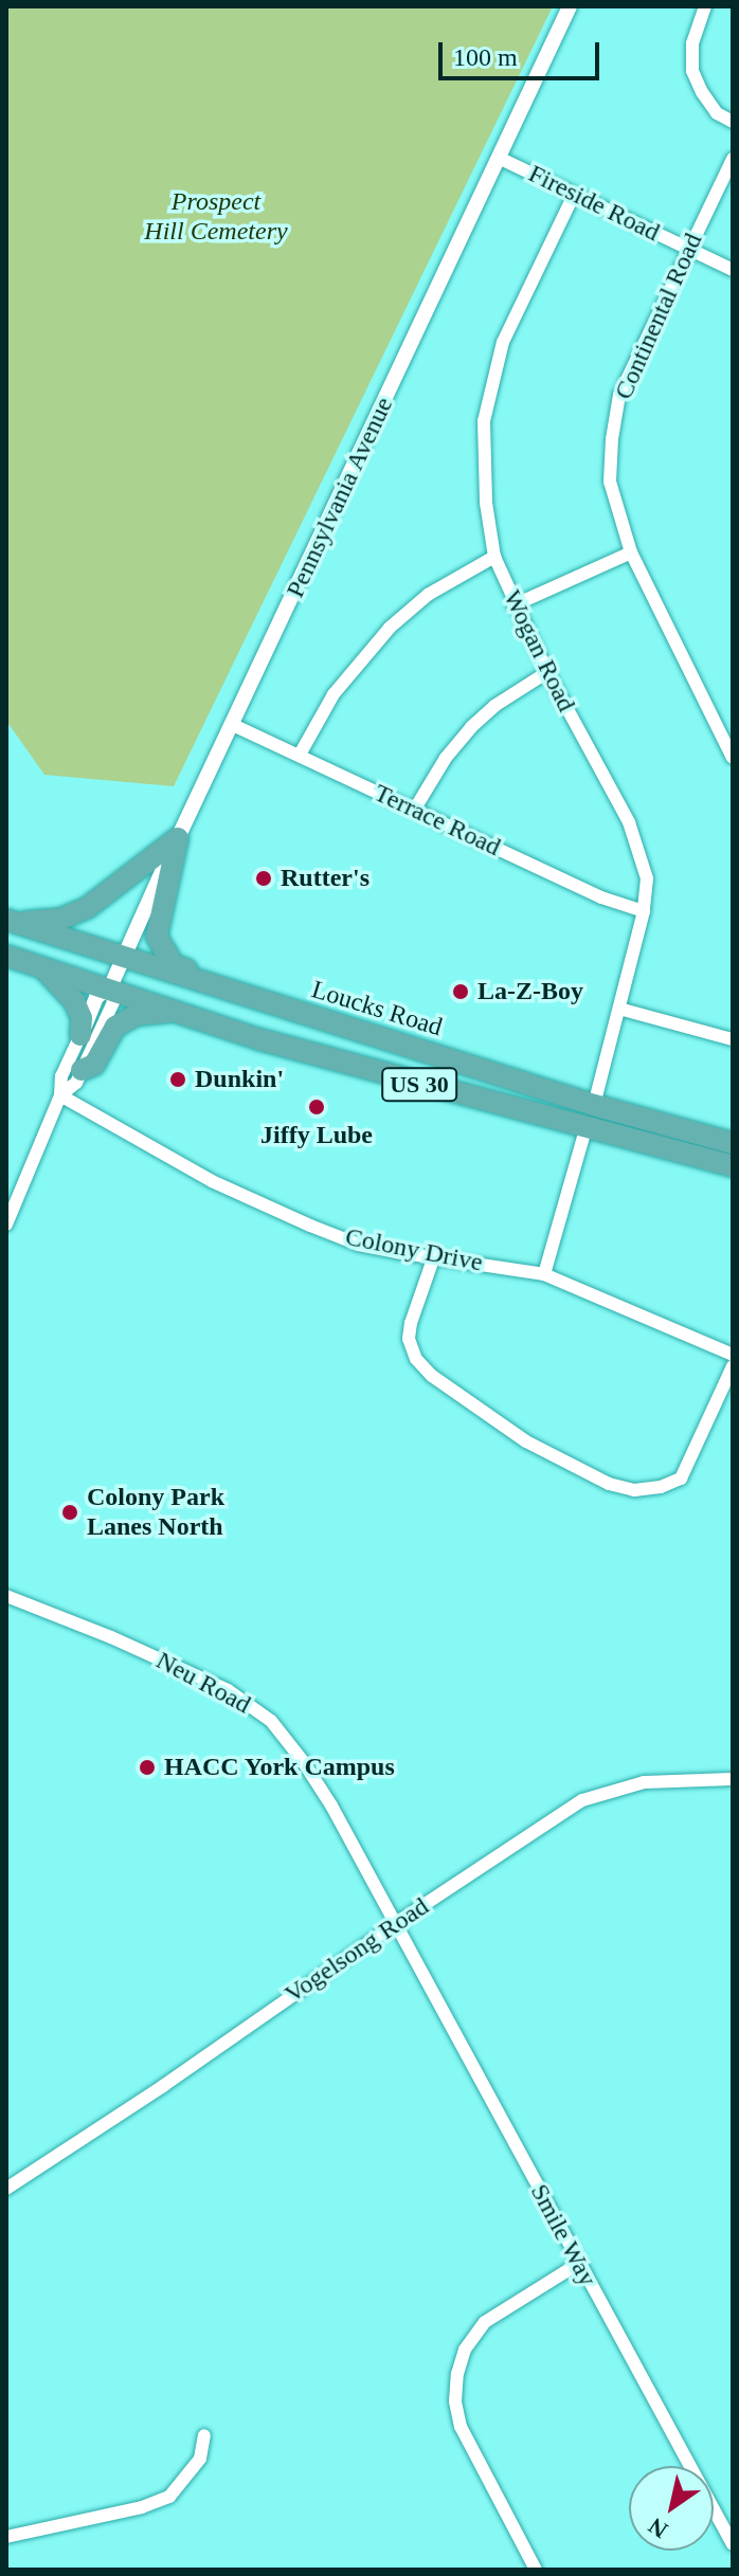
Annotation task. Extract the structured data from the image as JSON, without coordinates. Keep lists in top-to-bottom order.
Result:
{
  "streets": {
    "highway": ["Loucks Road", "US 30"],
    "street": [
      "Fireside Road",
      "Continental Road",
      "Pennsylvania Avenue",
      "Wogan Road",
      "Terrace Road",
      "Colony Drive",
      "Neu Road",
      "Vogelsong Road",
      "Smile Way"
    ]
  },
  "crossings": [
    ["Fireside Road", "Continental Road"],
    ["Fireside Road", "Pennsylvania Avenue"],
    ["Fireside Road", "Wogan Road"],
    ["Pennsylvania Avenue", "Terrace Road"],
    ["Pennsylvania Avenue", "Loucks Road"],
    ["Pennsylvania Avenue", "Colony Drive"],
    ["Wogan Road", "Terrace Road"],
    ["Wogan Road", "Loucks Road"],
    ["Wogan Road", "Colony Drive"],
    ["Neu Road", "Vogelsong Road"],
    ["Neu Road", "Smile Way"],
    ["Vogelsong Road", "Smile Way"]
  ],
  "parks": ["Prospect Hill Cemetery"],
  "places": [
    "Rutter's",
    "La-Z-Boy",
    "Dunkin'",
    "Jiffy Lube",
    "Colony Park Lanes North",
    "HACC York Campus"
  ],
  "scale_bar": "100 m",
  "north": "bottom left"
}
